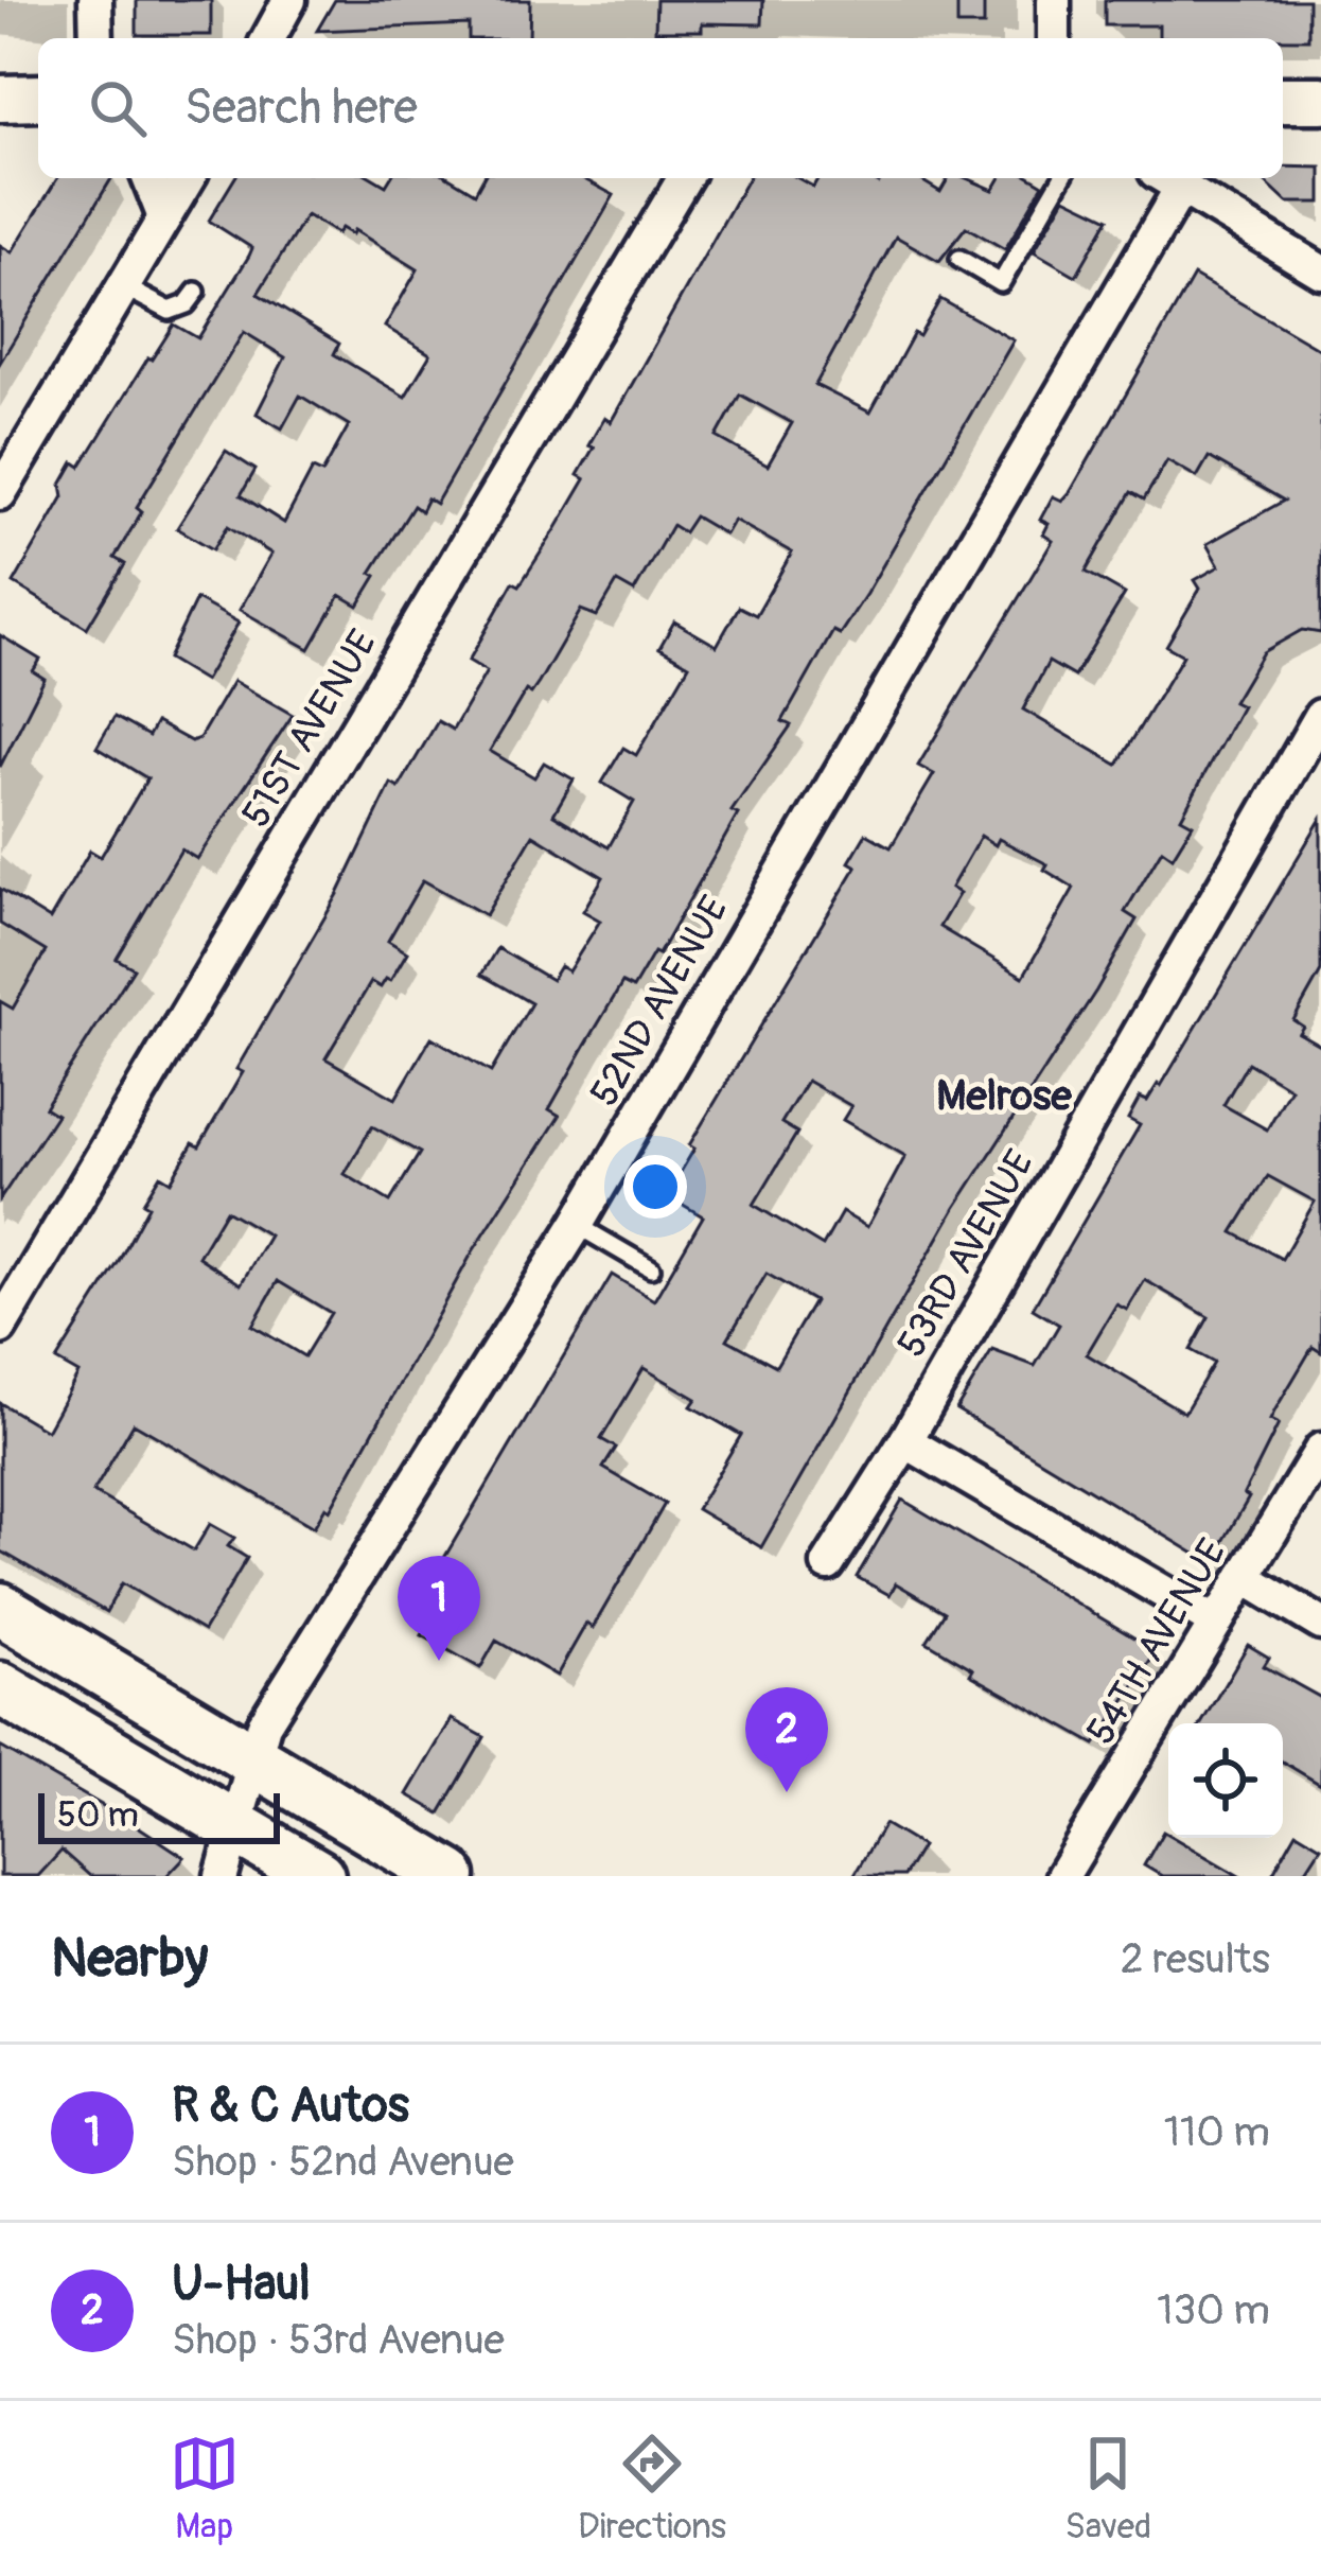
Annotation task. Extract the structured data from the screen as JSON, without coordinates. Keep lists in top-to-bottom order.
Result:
{
  "streets": {
    "street": [
      "51ST AVENUE",
      "52ND AVENUE",
      "53RD AVENUE",
      "54TH AVENUE"
    ]
  },
  "districts": ["Melrose"],
  "scale_bar": "50 m",
  "page": {
    "search": "Search here",
    "pins": ["1", "2"],
    "scale": "50 m",
    "heading": ["Nearby", "2 results"],
    "list": [
      {
        "mark": "1",
        "name": "R & C Autos",
        "note": "Shop · 52nd Avenue",
        "value": "110 m"
      },
      {
        "mark": "2",
        "name": "U-Haul",
        "note": "Shop · 53rd Avenue",
        "value": "130 m"
      }
    ],
    "nav": ["Map", "Directions", "Saved"]
  }
}
